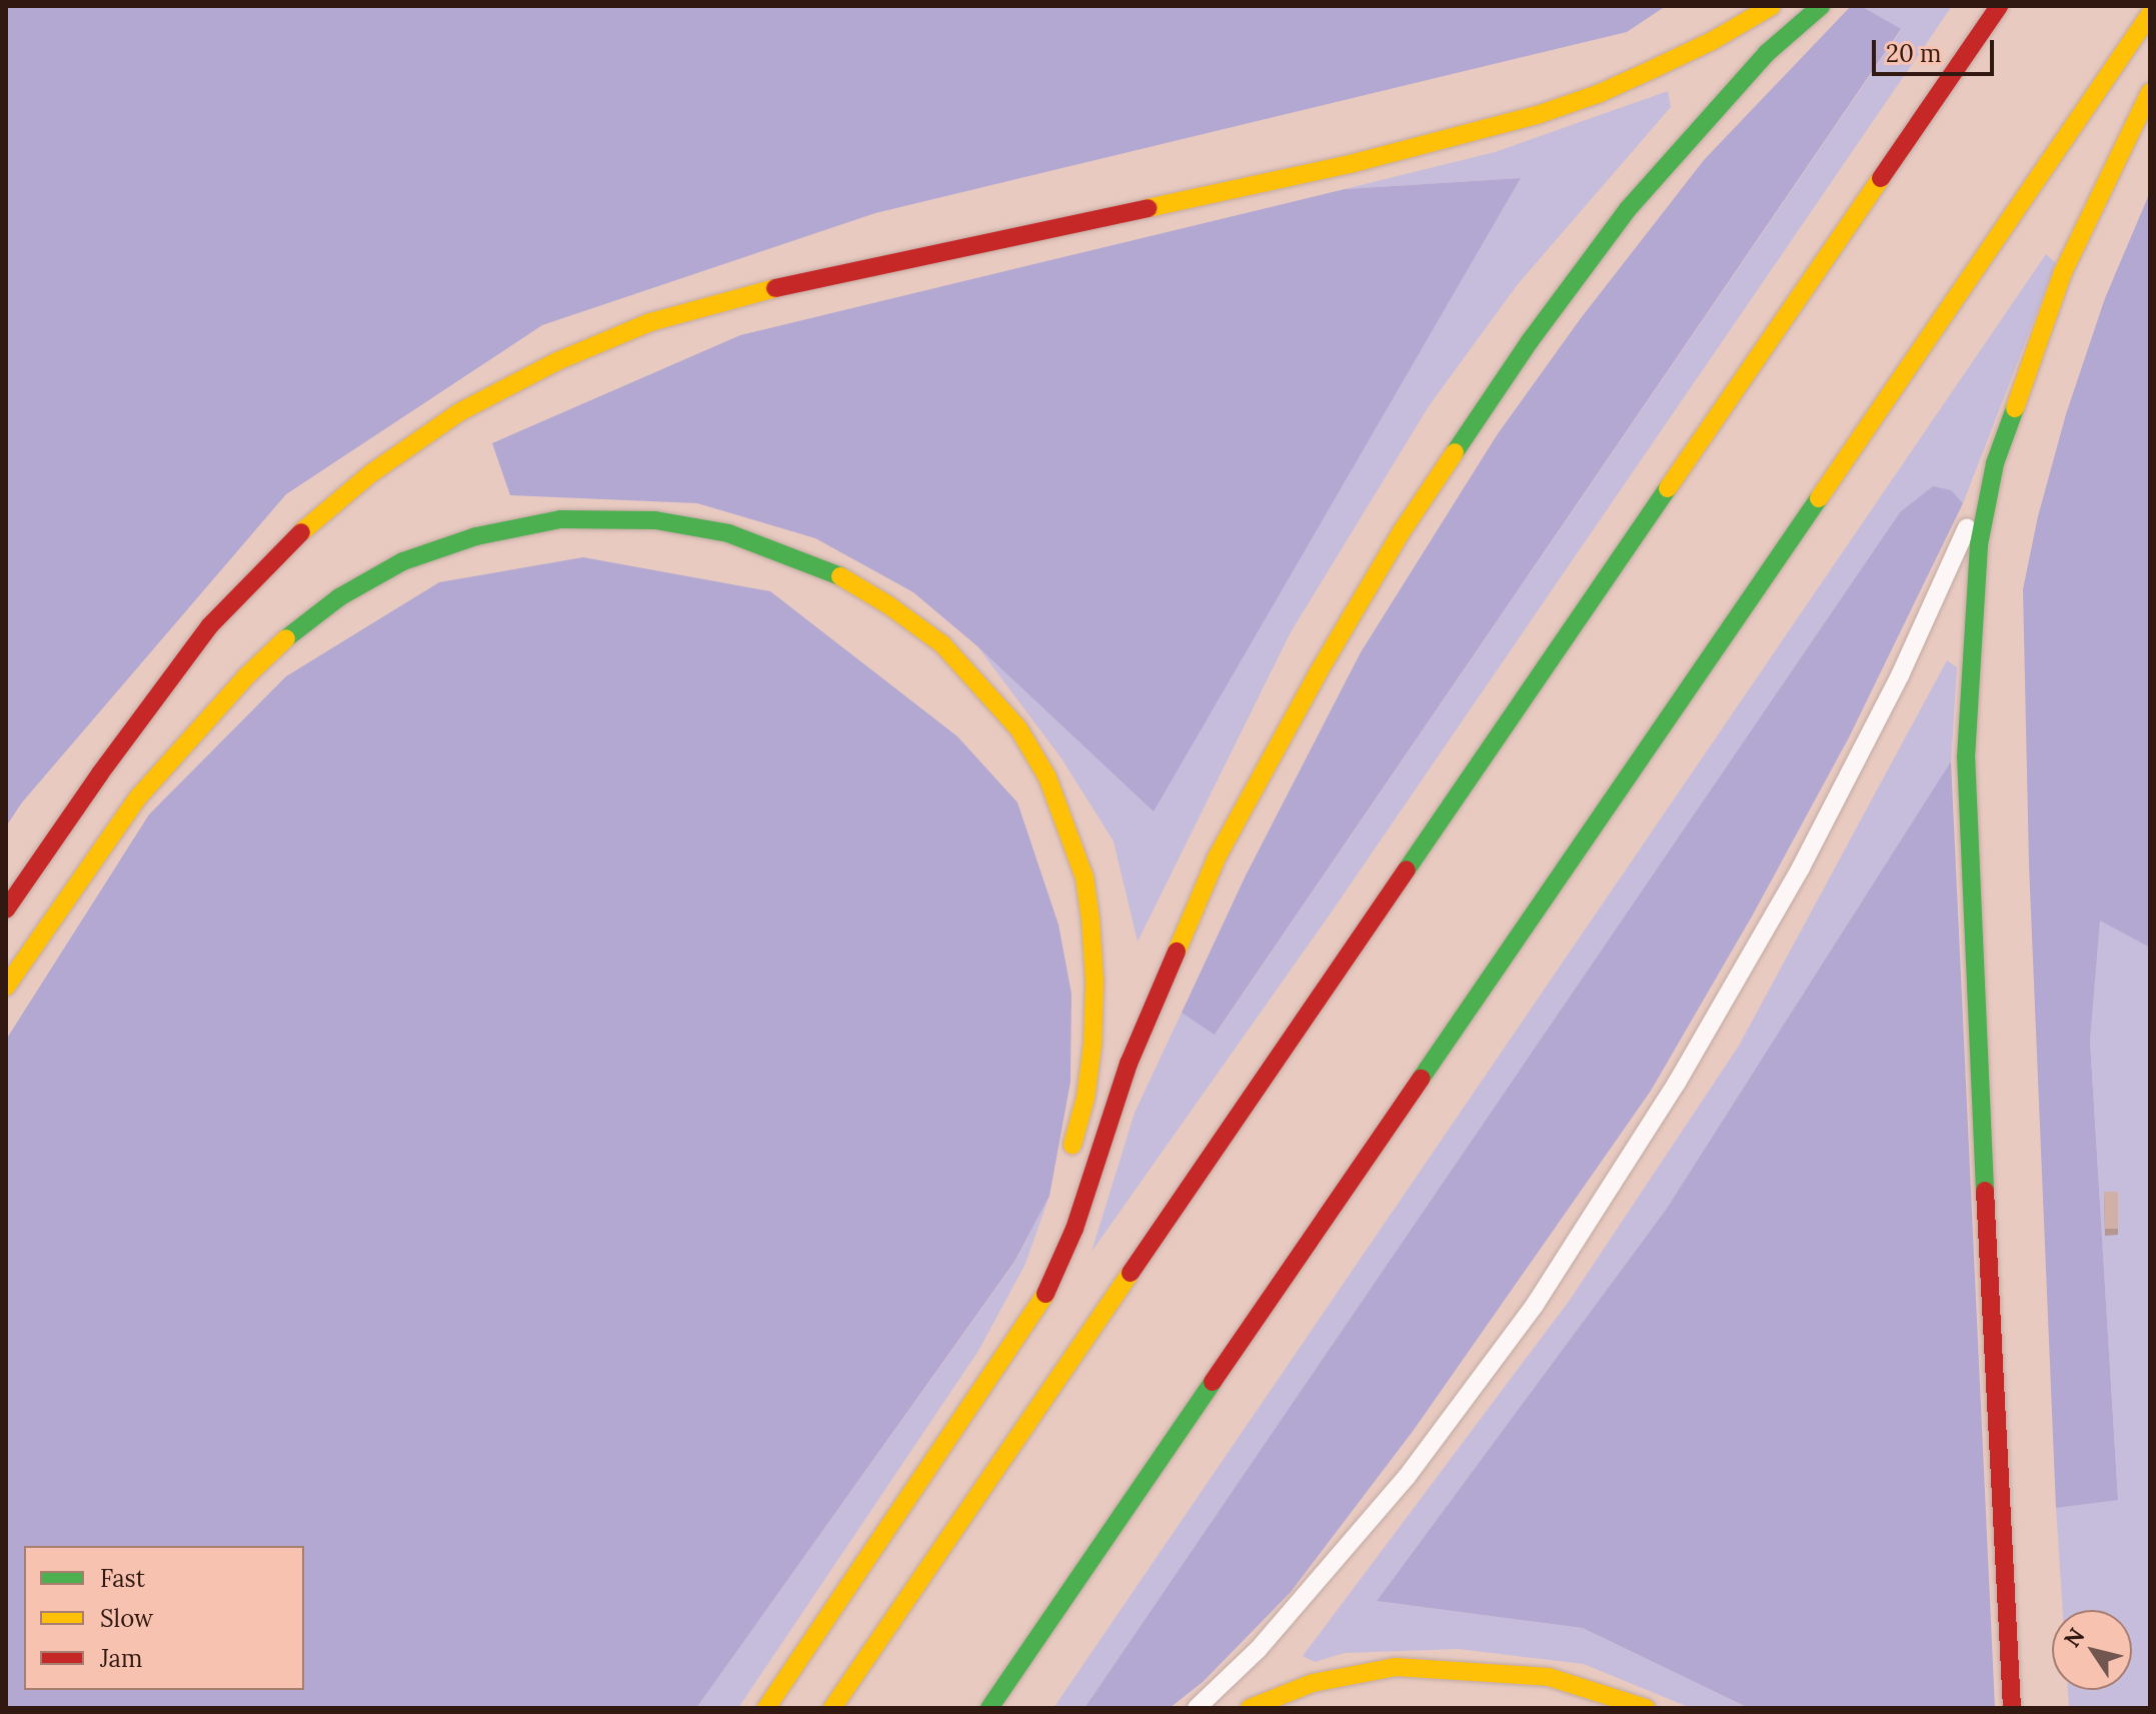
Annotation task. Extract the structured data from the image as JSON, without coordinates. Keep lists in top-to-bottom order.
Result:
{
  "legend": ["Fast", "Slow", "Jam"],
  "scale_bar": "20 m",
  "north": "top left"
}
